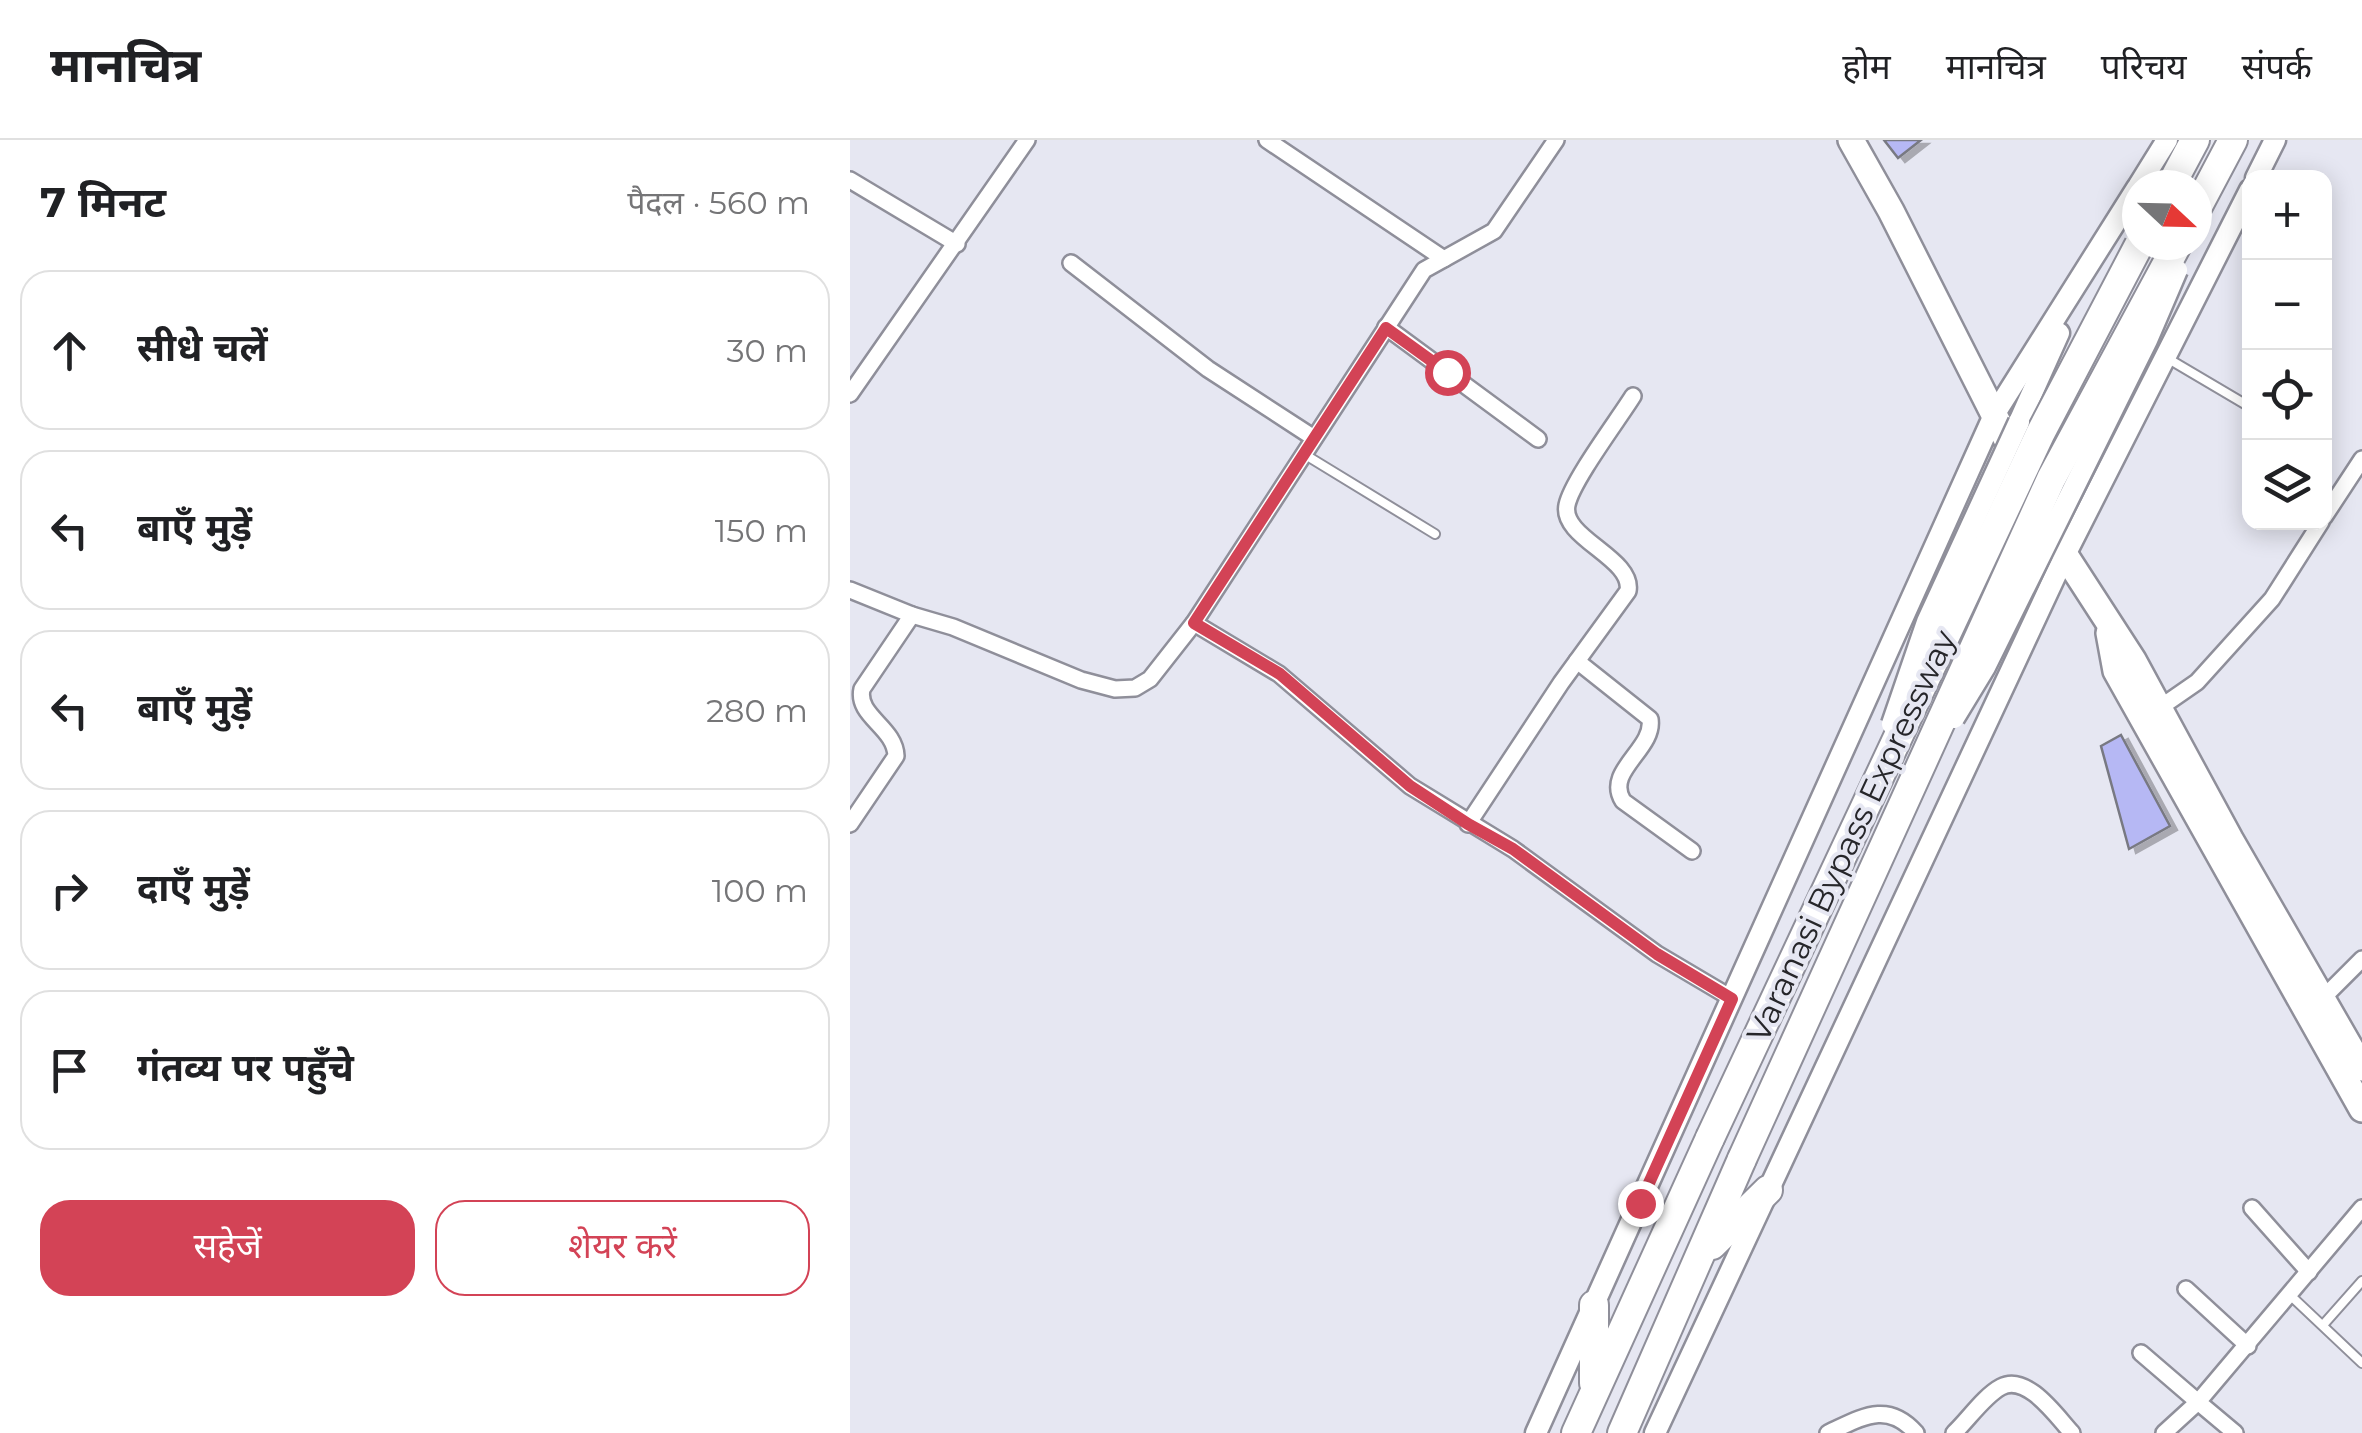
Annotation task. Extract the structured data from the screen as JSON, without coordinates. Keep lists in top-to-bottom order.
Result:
{
  "streets": {
    "highway": ["Varanasi Bypass Expressway"]
  },
  "north": "right",
  "page": {
    "header": "मानचित्र",
    "nav": [
      "होम",
      "मानचित्र",
      "परिचय",
      "संपर्क"
    ],
    "heading": ["7 मिनट", "पैदल · 560 m"],
    "map_buttons": ["+", "−"],
    "list": [
      ["सीधे चलें", "30 m"],
      ["बाएँ मुड़ें", "150 m"],
      ["बाएँ मुड़ें", "280 m"],
      ["दाएँ मुड़ें", "100 m"],
      "गंतव्य पर पहुँचे"
    ],
    "buttons": ["सहेजें", "शेयर करें"]
  }
}
